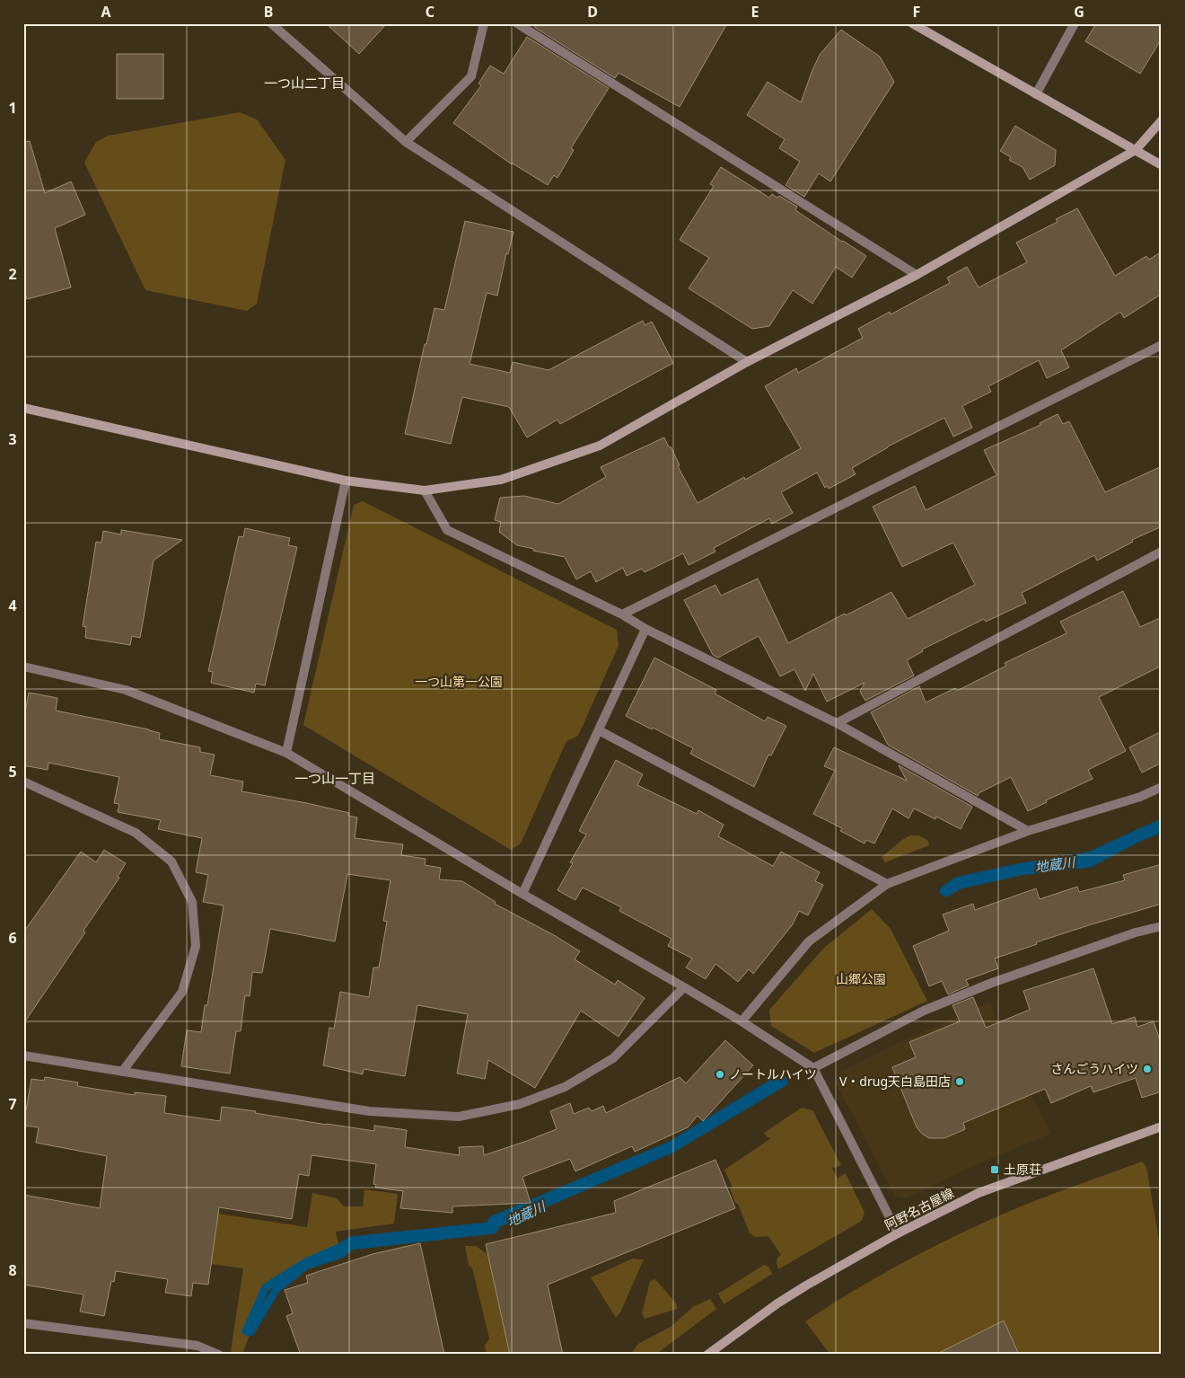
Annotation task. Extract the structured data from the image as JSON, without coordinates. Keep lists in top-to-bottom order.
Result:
{
  "streets": {
    "street": ["阿野名古屋線"]
  },
  "districts": ["一つ山二丁目", "一つ山一丁目"],
  "water": ["地蔵川"],
  "parks": ["一つ山第一公園", "山郷公園"],
  "places": {
    "other": ["さんごうハイツ", "ノートルハイツ", "V・drug天白島田店"],
    "transit": ["土原荘"]
  },
  "grid": {
    "columns": [
      "A",
      "B",
      "C",
      "D",
      "E",
      "F",
      "G"
    ],
    "rows": [
      "1",
      "2",
      "3",
      "4",
      "5",
      "6",
      "7",
      "8"
    ]
  }
}
